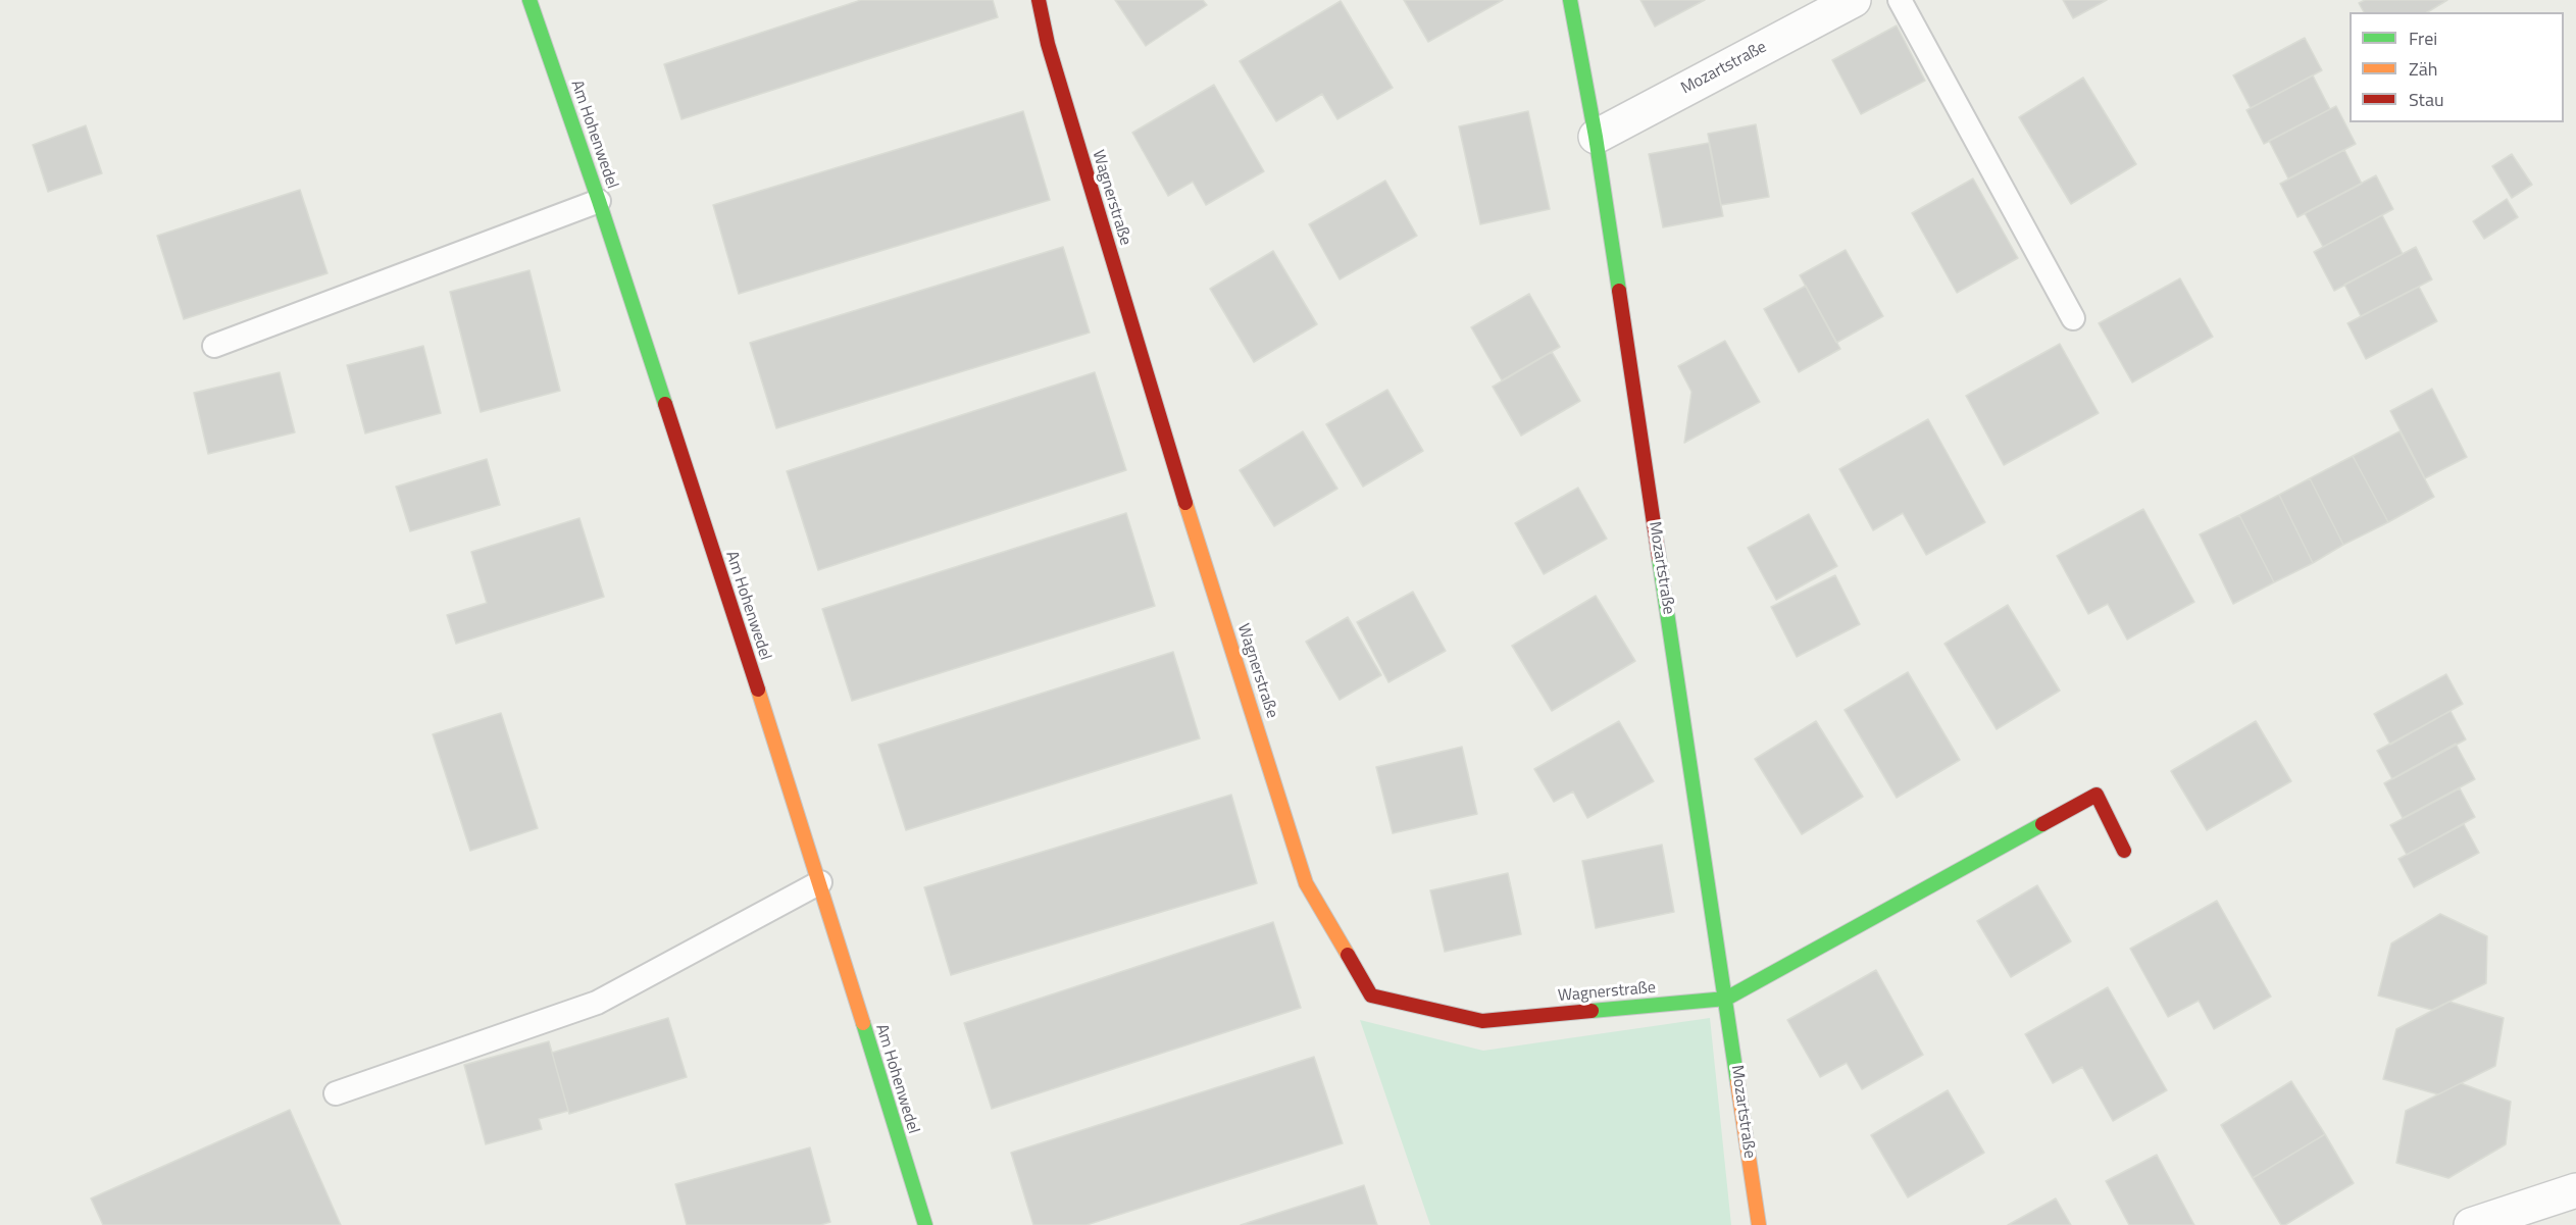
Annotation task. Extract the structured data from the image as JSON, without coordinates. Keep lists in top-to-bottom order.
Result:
{
  "streets": {
    "street": ["Mozartstraße", "Am Hohenwedel", "Wagnerstraße"]
  },
  "crossings": [
    ["Mozartstraße", "Wagnerstraße"]
  ],
  "legend": ["Frei", "Zäh", "Stau"]
}
